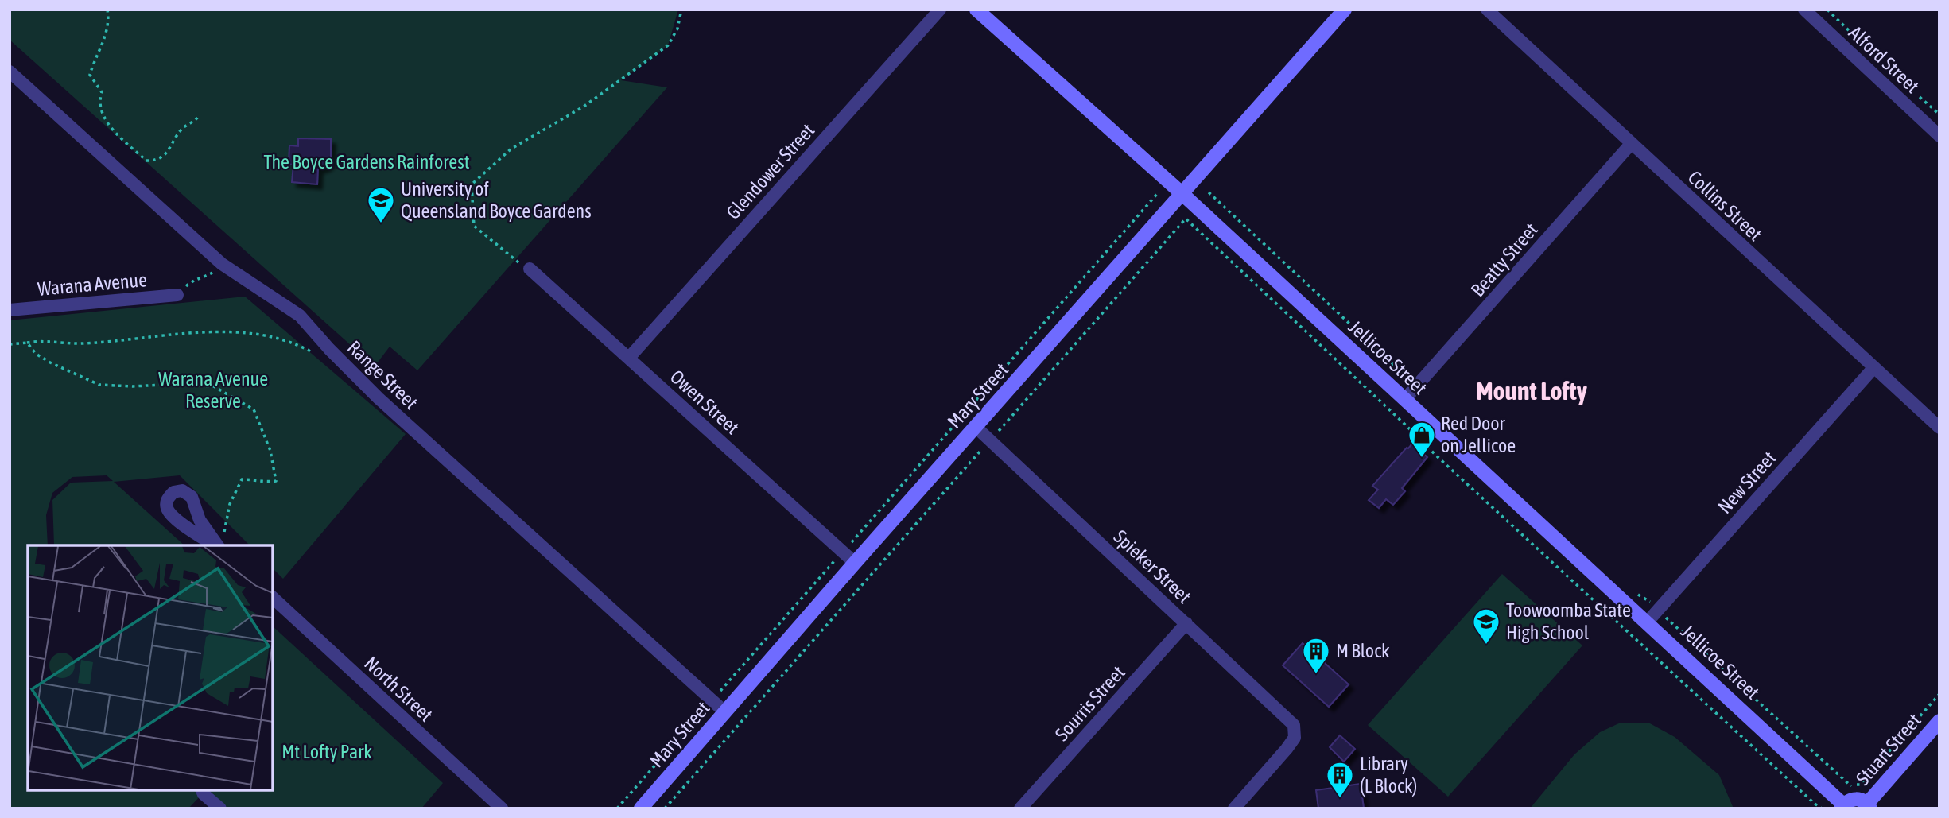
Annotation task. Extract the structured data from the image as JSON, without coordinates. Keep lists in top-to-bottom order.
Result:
{
  "streets": {
    "street": [
      "Alford Street",
      "Glendower Street",
      "Collins Street",
      "Beatty Street",
      "Warana Avenue",
      "Jellicoe Street",
      "Range Street",
      "Mary Street",
      "Owen Street",
      "New Street",
      "Spieker Street",
      "North Street",
      "Sourris Street",
      "Stuart Street"
    ]
  },
  "crossings": [
    ["Glendower Street", "Owen Street"],
    ["Collins Street", "Beatty Street"],
    ["Collins Street", "New Street"],
    ["Beatty Street", "Jellicoe Street"],
    ["Jellicoe Street", "Mary Street"],
    ["Jellicoe Street", "New Street"],
    ["Range Street", "Mary Street"],
    ["Mary Street", "Owen Street"],
    ["Mary Street", "Spieker Street"],
    ["Spieker Street", "Sourris Street"]
  ],
  "districts": ["Mount Lofty"],
  "parks": ["The Boyce Gardens Rainforest", "Warana Avenue Reserve", "Mt Lofty Park"],
  "places": {
    "school or university": ["University of Queensland Boyce Gardens", "Toowoomba State High School"],
    "shop": ["Red Door on Jellicoe"],
    "building": ["M Block", "Library (L Block)"]
  }
}
